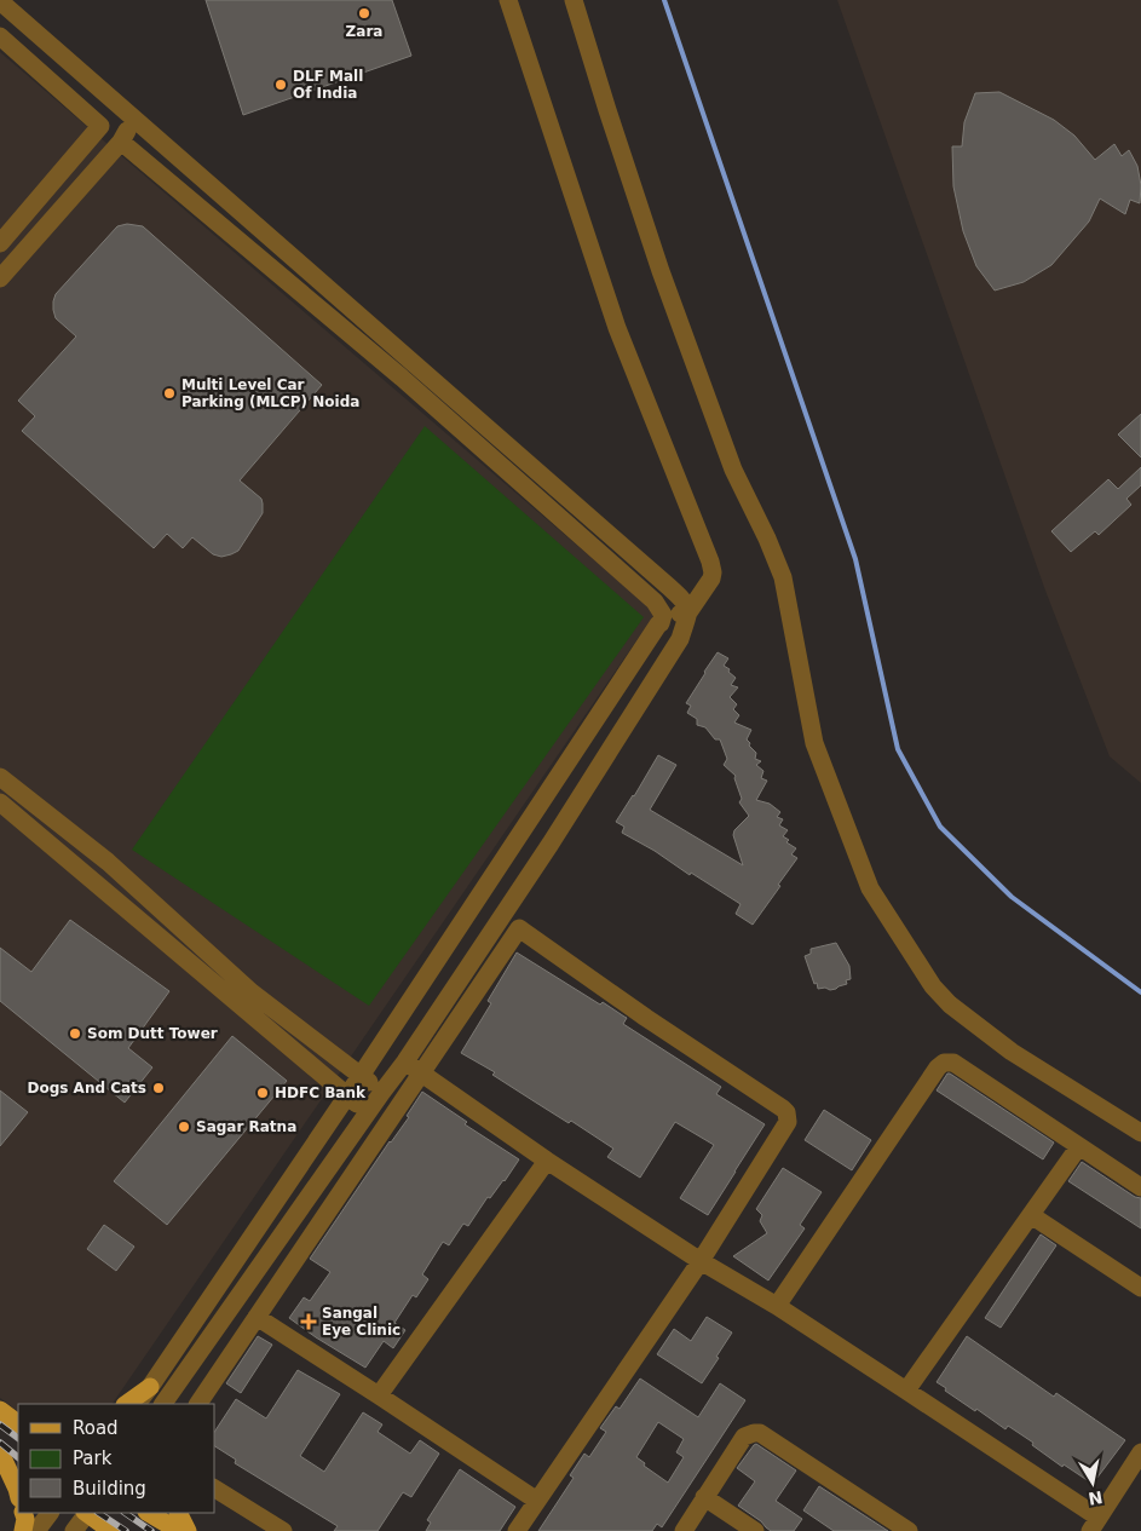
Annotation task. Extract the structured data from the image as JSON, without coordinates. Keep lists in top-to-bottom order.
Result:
{
  "places": {
    "other": [
      "Zara",
      "DLF Mall Of India",
      "Multi Level Car Parking (MLCP) Noida",
      "Som Dutt Tower",
      "Dogs And Cats",
      "HDFC Bank",
      "Sagar Ratna"
    ],
    "health": ["Sangal Eye Clinic"]
  },
  "legend": ["Road", "Park", "Building"],
  "north": "bottom"
}
